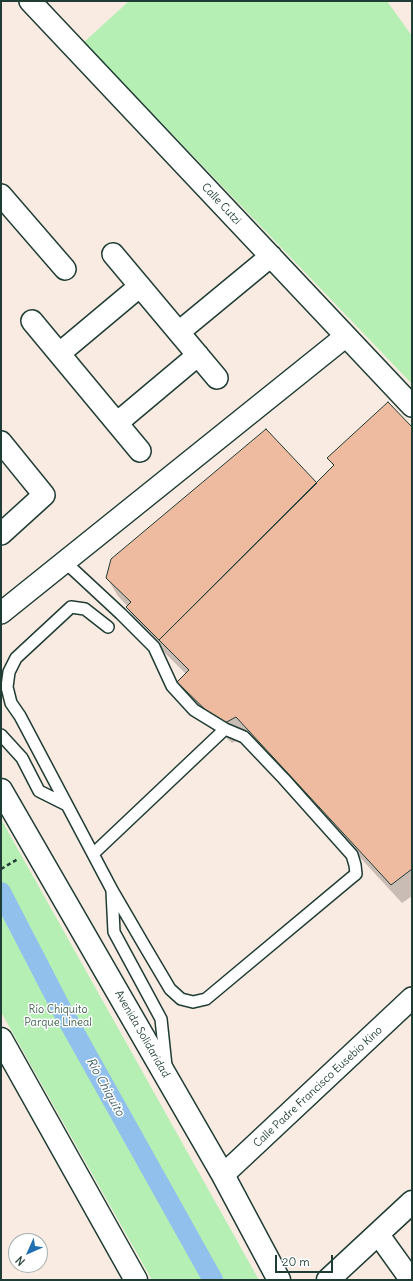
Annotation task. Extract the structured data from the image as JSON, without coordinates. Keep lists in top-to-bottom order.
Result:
{
  "streets": {
    "main road": ["Avenida Solidaridad"],
    "street": ["Calle Cutzi", "Calle Padre Francisco Eusebio Kino"]
  },
  "crossings": [
    ["Avenida Solidaridad", "Calle Padre Francisco Eusebio Kino"]
  ],
  "water": ["Río Chiquito"],
  "parks": ["Río Chiquito Parque Lineal"],
  "scale_bar": "20 m",
  "north": "bottom left"
}
